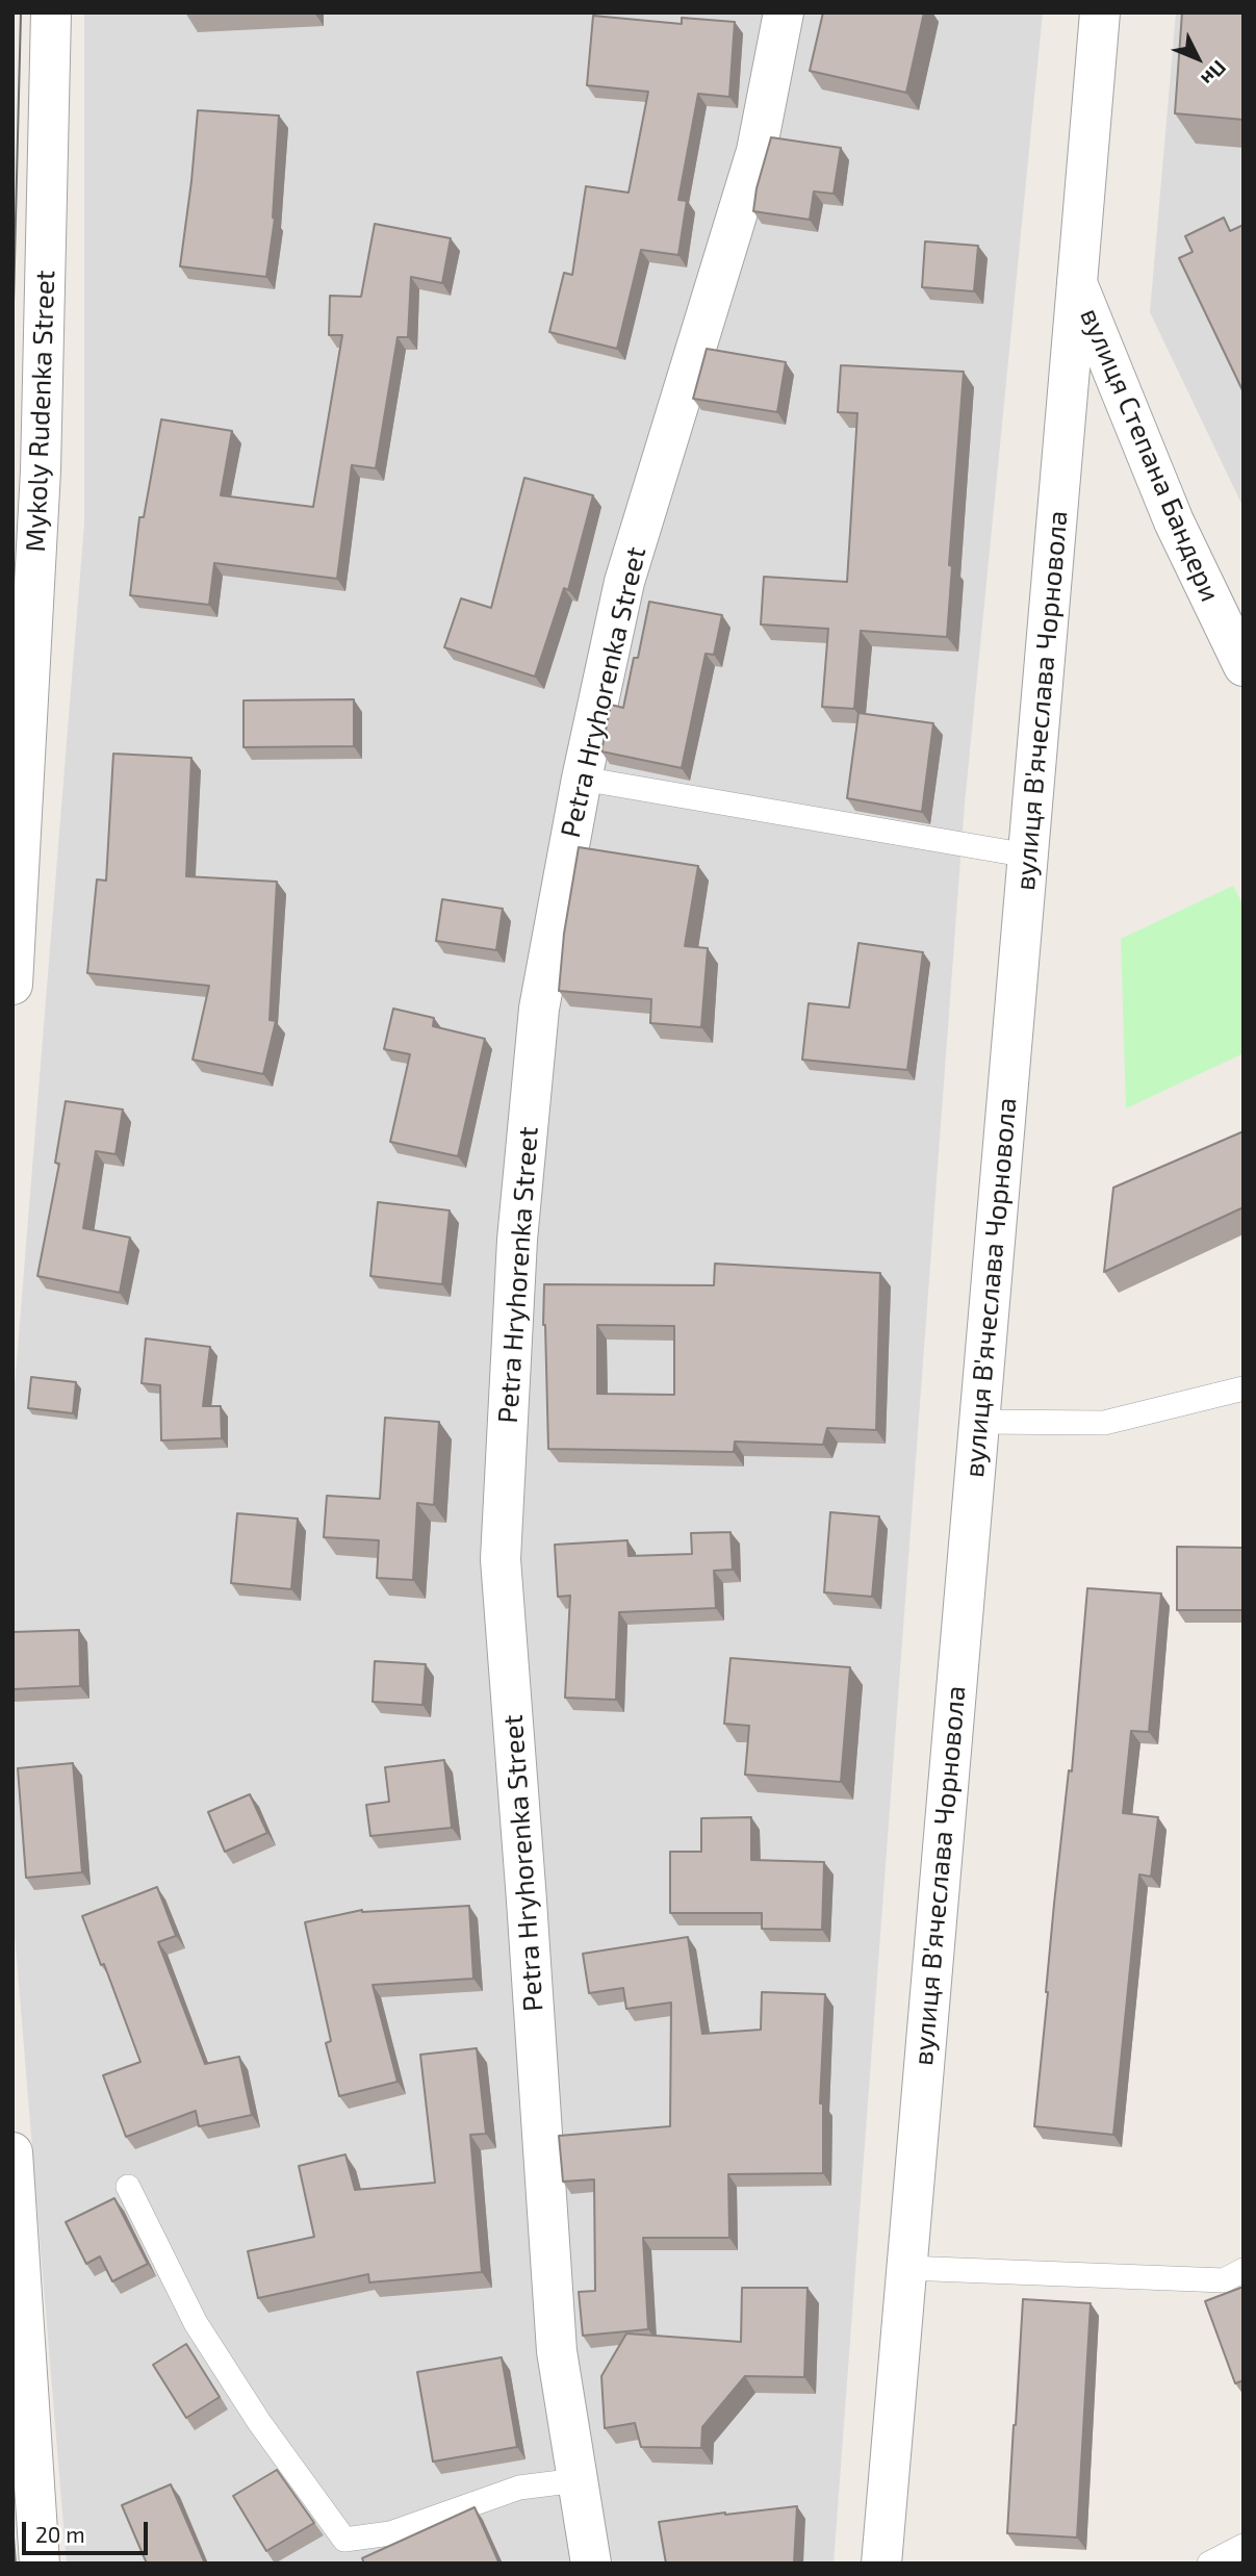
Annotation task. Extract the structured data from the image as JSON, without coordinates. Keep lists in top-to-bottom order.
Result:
{
  "streets": {
    "street": [
      "Mykoly Rudenka Street",
      "вулиця Степана Бандери",
      "Petra Hryhorenka Street",
      "вулиця В'ячеслава Чорновола"
    ]
  },
  "crossings": [
    ["вулиця Степана Бандери", "вулиця В'ячеслава Чорновола"]
  ],
  "scale_bar": "20 m",
  "north": "bottom right"
}
